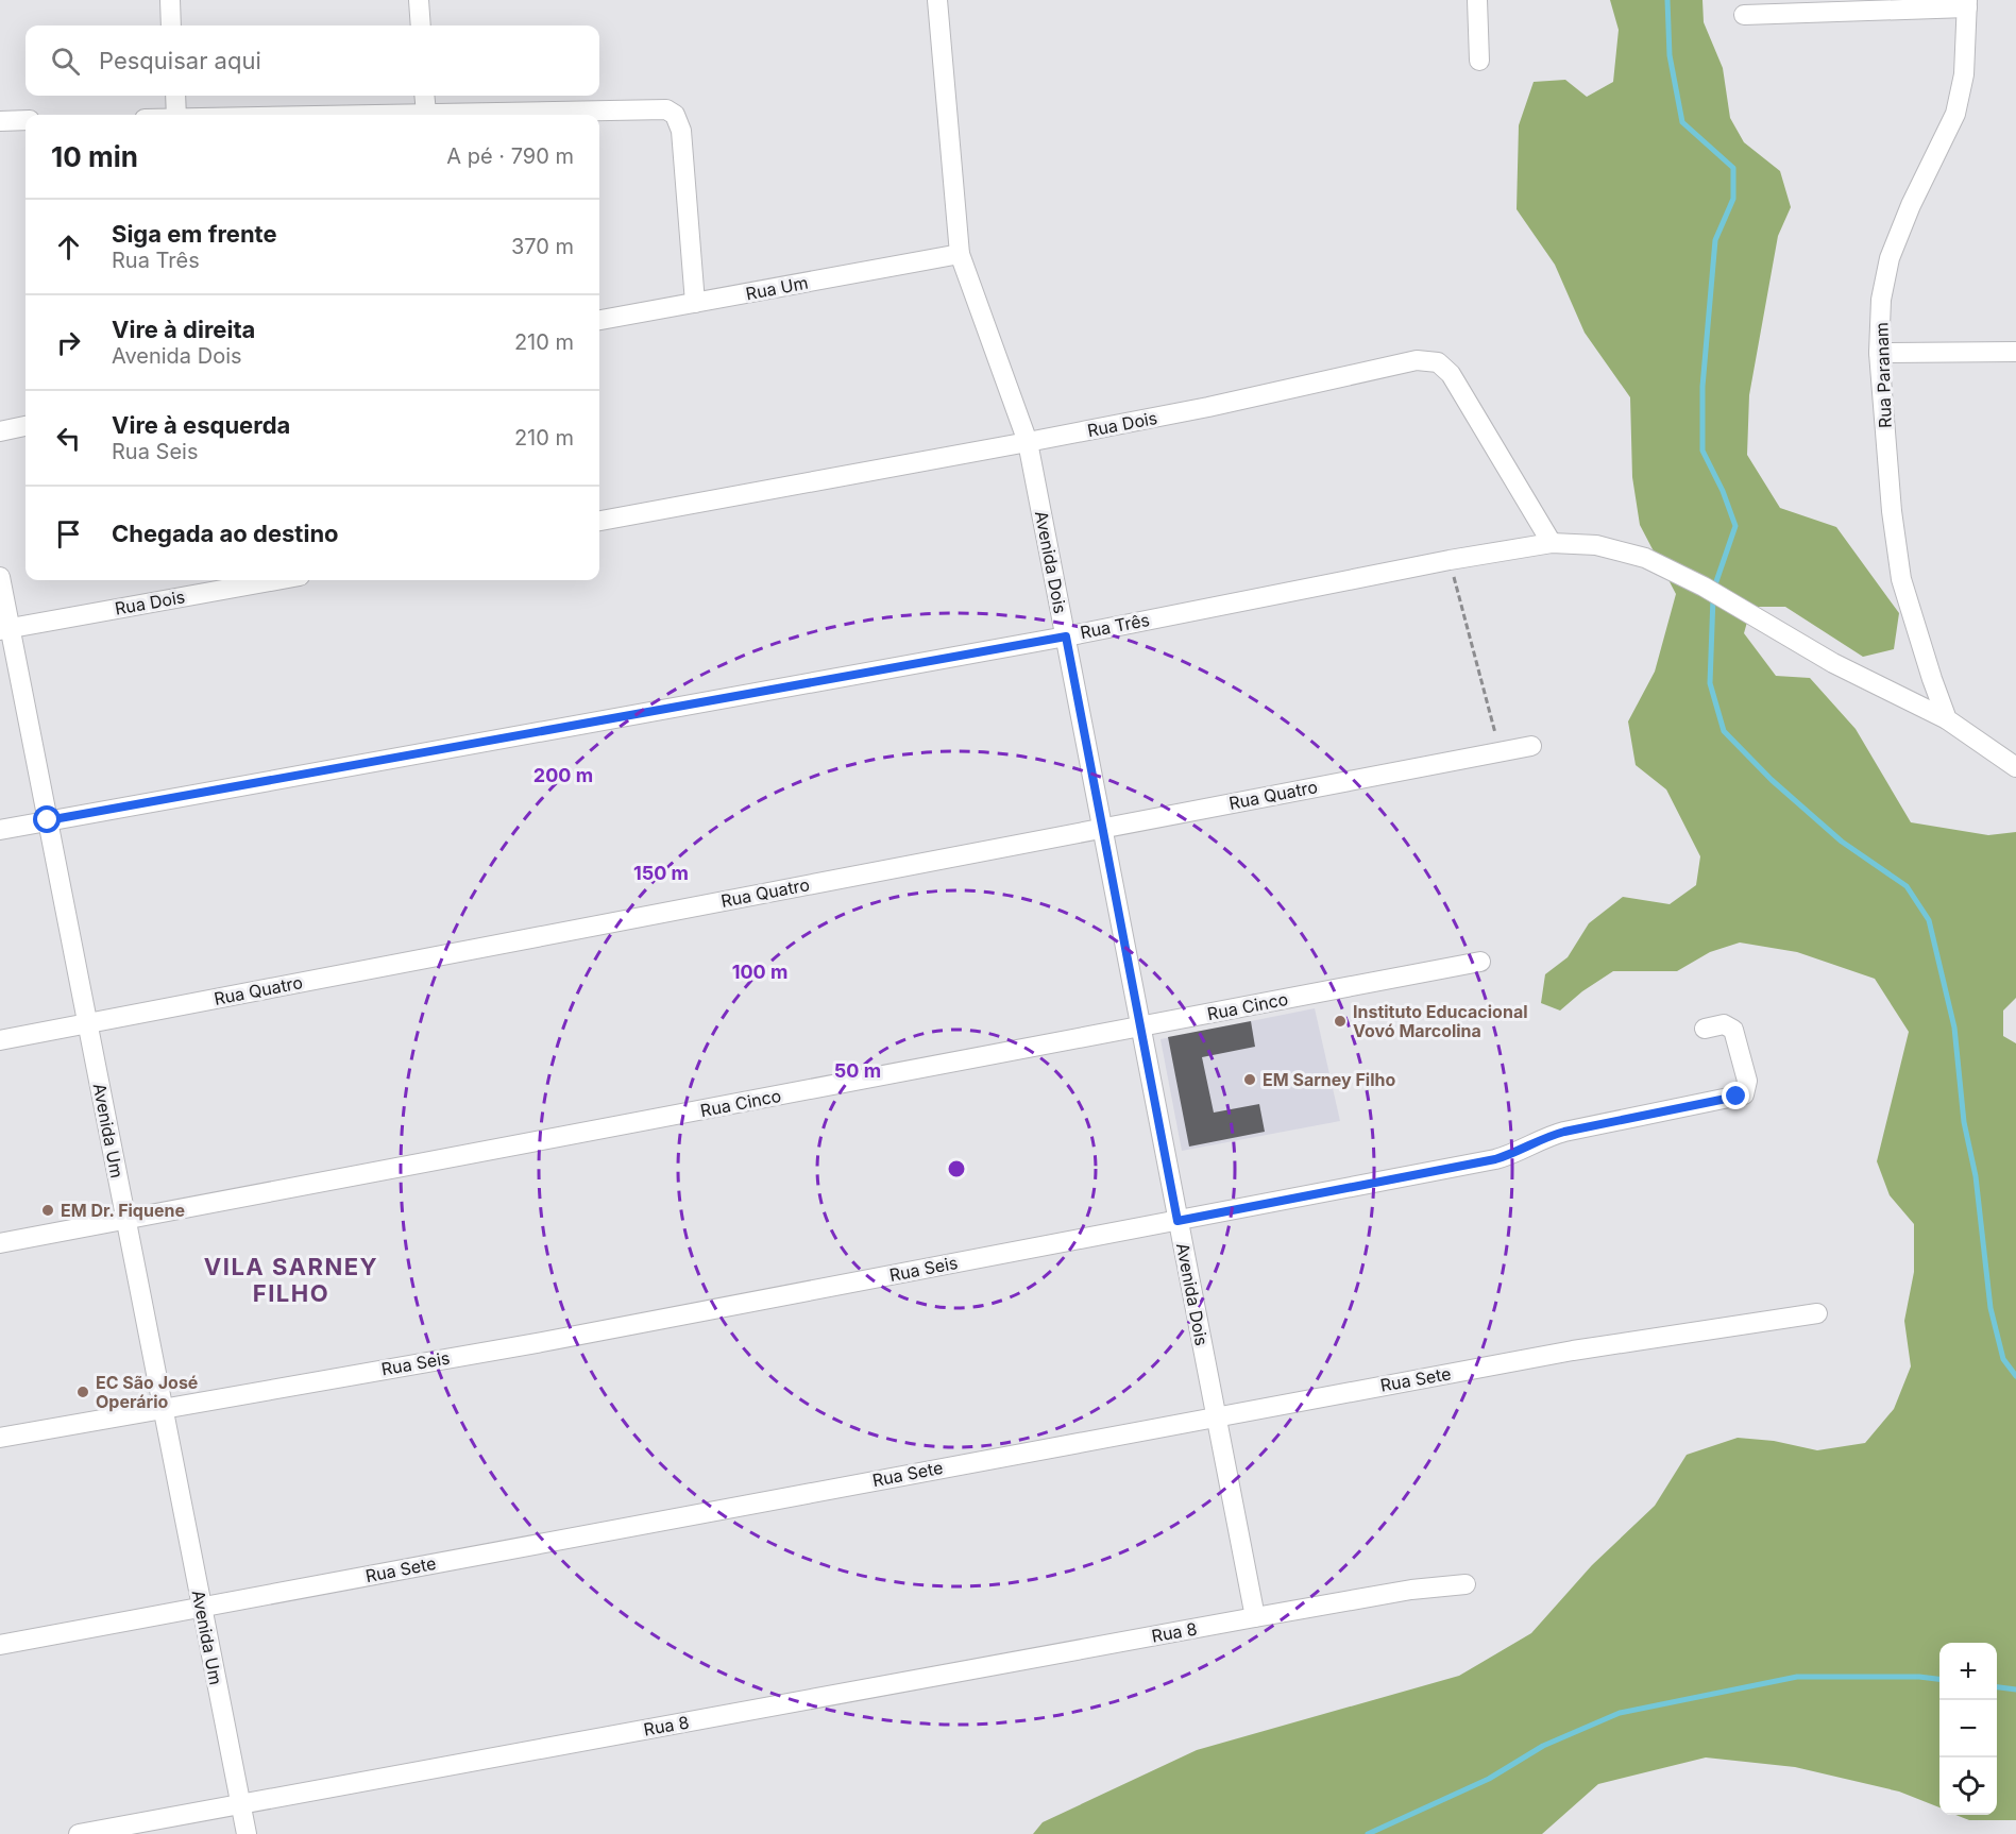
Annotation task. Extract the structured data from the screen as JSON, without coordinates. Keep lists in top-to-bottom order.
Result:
{
  "streets": {
    "street": [
      "Rua Um",
      "Rua Paranam",
      "Rua Dois",
      "Avenida Dois",
      "Rua Três",
      "Rua Quatro",
      "Rua Cinco",
      "Avenida Um",
      "Rua Seis",
      "Rua Sete",
      "Rua 8"
    ]
  },
  "crossings": [
    ["Rua Um", "Avenida Dois"],
    ["Rua Dois", "Avenida Dois"],
    ["Rua Dois", "Rua Três"],
    ["Rua Dois", "Avenida Um"],
    ["Avenida Dois", "Rua Três"],
    ["Avenida Dois", "Rua Quatro"],
    ["Avenida Dois", "Rua Cinco"],
    ["Avenida Dois", "Rua Seis"],
    ["Avenida Dois", "Rua Sete"],
    ["Avenida Dois", "Rua 8"],
    ["Rua Três", "Avenida Um"],
    ["Rua Quatro", "Avenida Um"],
    ["Rua Cinco", "Avenida Um"],
    ["Avenida Um", "Rua Seis"],
    ["Avenida Um", "Rua Sete"],
    ["Avenida Um", "Rua 8"]
  ],
  "districts": ["VILA SARNEY FILHO"],
  "places": [
    "Instituto Educacional Vovó Marcolina",
    "EM Sarney Filho",
    "EM Dr. Fiquene",
    "EC São José Operário"
  ],
  "page": {
    "search": "Pesquisar aqui",
    "heading": ["10 min", "A pé · 790 m"],
    "list": [
      ["Siga em frente", "Rua Três", "370 m"],
      ["Vire à direita", "Avenida Dois", "210 m"],
      ["Vire à esquerda", "Rua Seis", "210 m"],
      "Chegada ao destino"
    ],
    "map_buttons": ["+", "−"]
  },
  "rings": [
    "200 m",
    "150 m",
    "100 m",
    "50 m"
  ]
}
